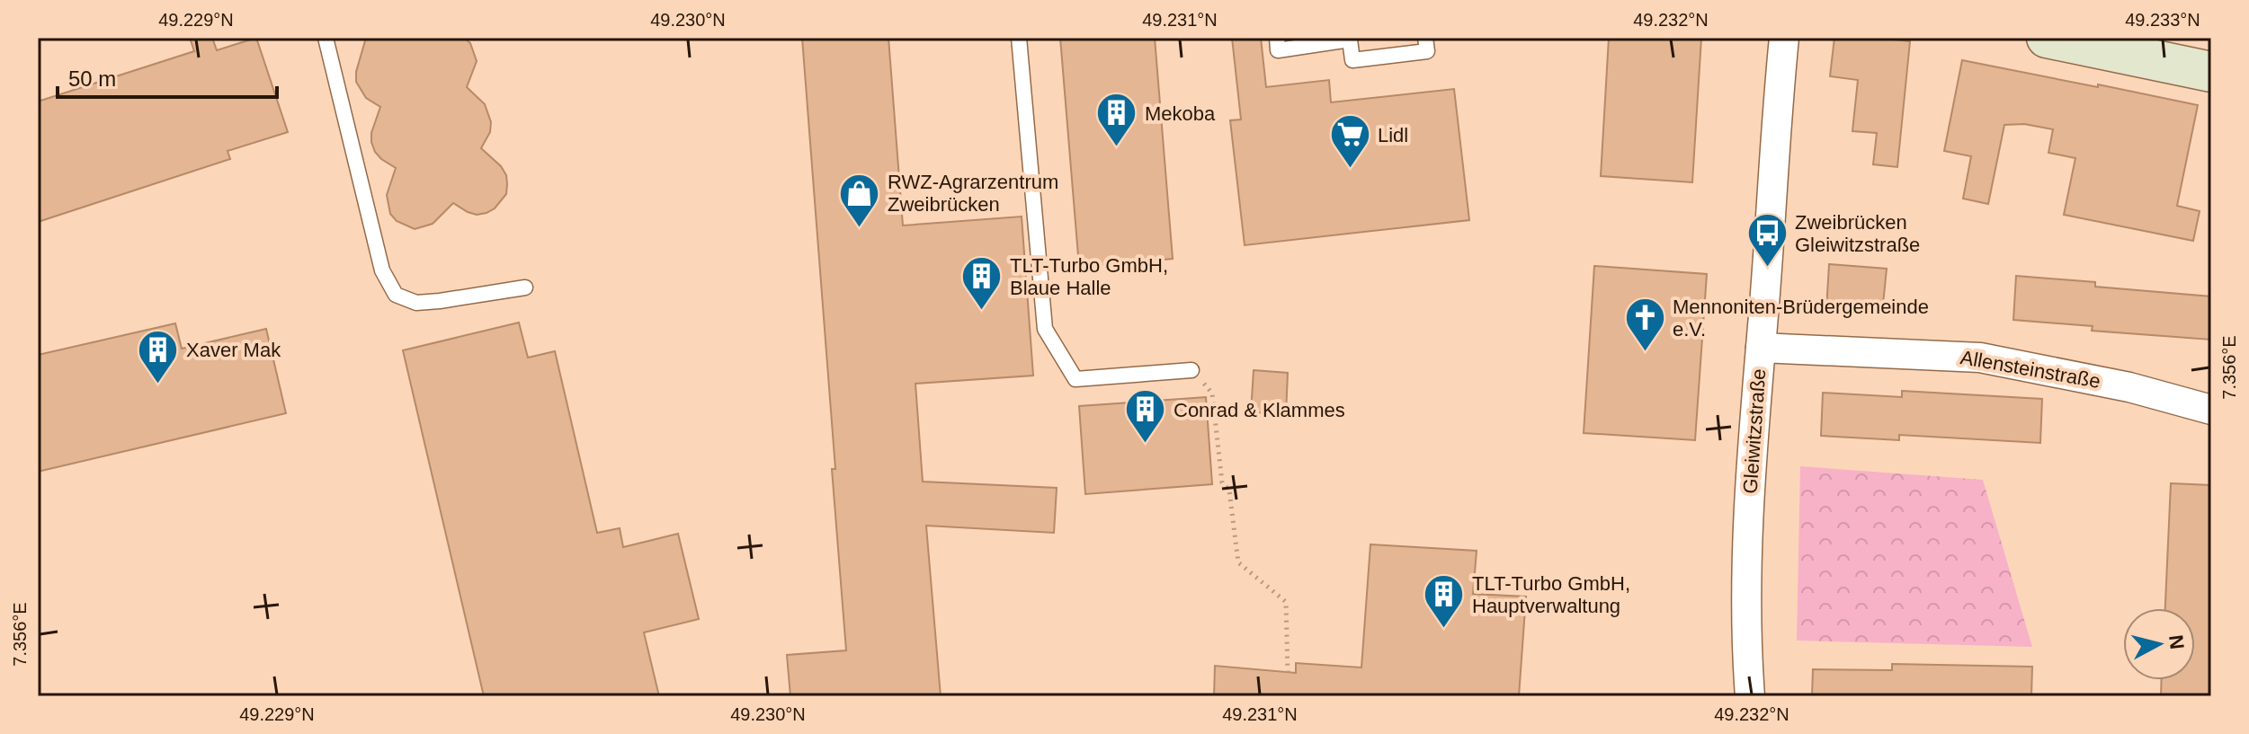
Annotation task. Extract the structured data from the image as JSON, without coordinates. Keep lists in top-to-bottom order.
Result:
{
  "streets": {
    "street": ["Allensteinstraße", "Gleiwitzstraße"]
  },
  "crossings": [
    ["Allensteinstraße", "Gleiwitzstraße"]
  ],
  "places": {
    "building": [
      "Mekoba",
      "TLT-Turbo GmbH, Blaue Halle",
      "Xaver Mak",
      "Conrad & Klammes",
      "TLT-Turbo GmbH, Hauptverwaltung"
    ],
    "supermarket": ["Lidl"],
    "shop": ["RWZ-Agrarzentrum Zweibrücken"],
    "bus stop": ["Zweibrücken Gleiwitzstraße"],
    "church": ["Mennoniten-Brüdergemeinde e.V."]
  },
  "scale_bar": "50 m",
  "north": "right",
  "coordinates": [
    "49.229°N",
    "49.230°N",
    "49.231°N",
    "49.232°N",
    "49.233°N",
    "7.356°E"
  ]
}
